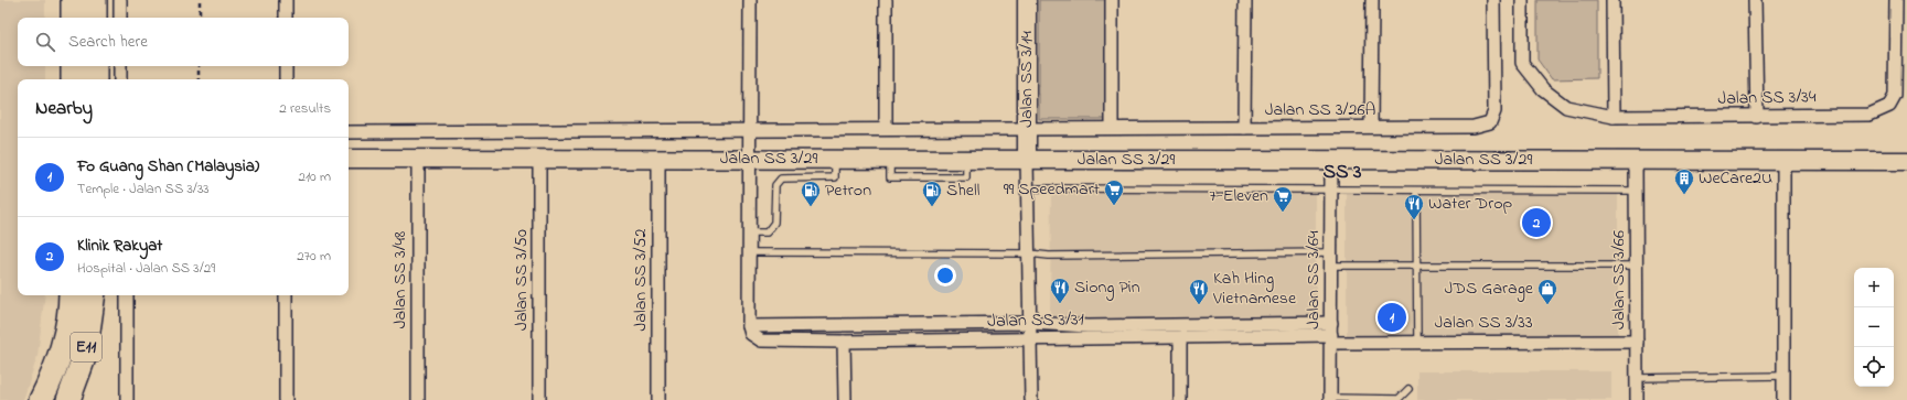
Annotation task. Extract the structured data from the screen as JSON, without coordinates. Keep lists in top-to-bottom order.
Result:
{
  "streets": {
    "highway": ["E11"],
    "street": [
      "Jalan SS 3/14",
      "Jalan SS 3/34",
      "Jalan SS 3/26A",
      "Jalan SS 3/29",
      "Jalan SS 3/48",
      "Jalan SS 3/50",
      "Jalan SS 3/52",
      "Jalan SS 3/64",
      "Jalan SS 3/66",
      "Jalan SS 3/31",
      "Jalan SS 3/33"
    ]
  },
  "crossings": [
    ["Jalan SS 3/14", "Jalan SS 3/26A"],
    ["Jalan SS 3/14", "Jalan SS 3/29"],
    ["Jalan SS 3/29", "Jalan SS 3/48"],
    ["Jalan SS 3/29", "Jalan SS 3/50"],
    ["Jalan SS 3/29", "Jalan SS 3/52"],
    ["Jalan SS 3/29", "Jalan SS 3/64"],
    ["Jalan SS 3/29", "Jalan SS 3/66"],
    ["Jalan SS 3/64", "Jalan SS 3/31"],
    ["Jalan SS 3/64", "Jalan SS 3/33"],
    ["Jalan SS 3/66", "Jalan SS 3/33"],
    ["Jalan SS 3/31", "Jalan SS 3/33"]
  ],
  "districts": ["SS 3"],
  "places": {
    "building": ["WeCare2U"],
    "supermarket": ["99 Speedmart", "7-Eleven"],
    "fuel station": ["Petron", "Shell"],
    "restaurant": ["Water Drop", "Siong Pin", "Kah Hing Vietnamese"],
    "shop": ["JDS Garage"]
  },
  "page": {
    "search": "Search here",
    "heading": ["Nearby", "2 results"],
    "list": [
      {
        "mark": "1",
        "name": "Fo Guang Shan (Malaysia)",
        "note": "Temple · Jalan SS 3/33",
        "value": "210 m"
      },
      {
        "mark": "2",
        "name": "Klinik Rakyat",
        "note": "Hospital · Jalan SS 3/29",
        "value": "270 m"
      }
    ],
    "pins": ["2", "1"],
    "map_buttons": ["+", "−"]
  }
}
